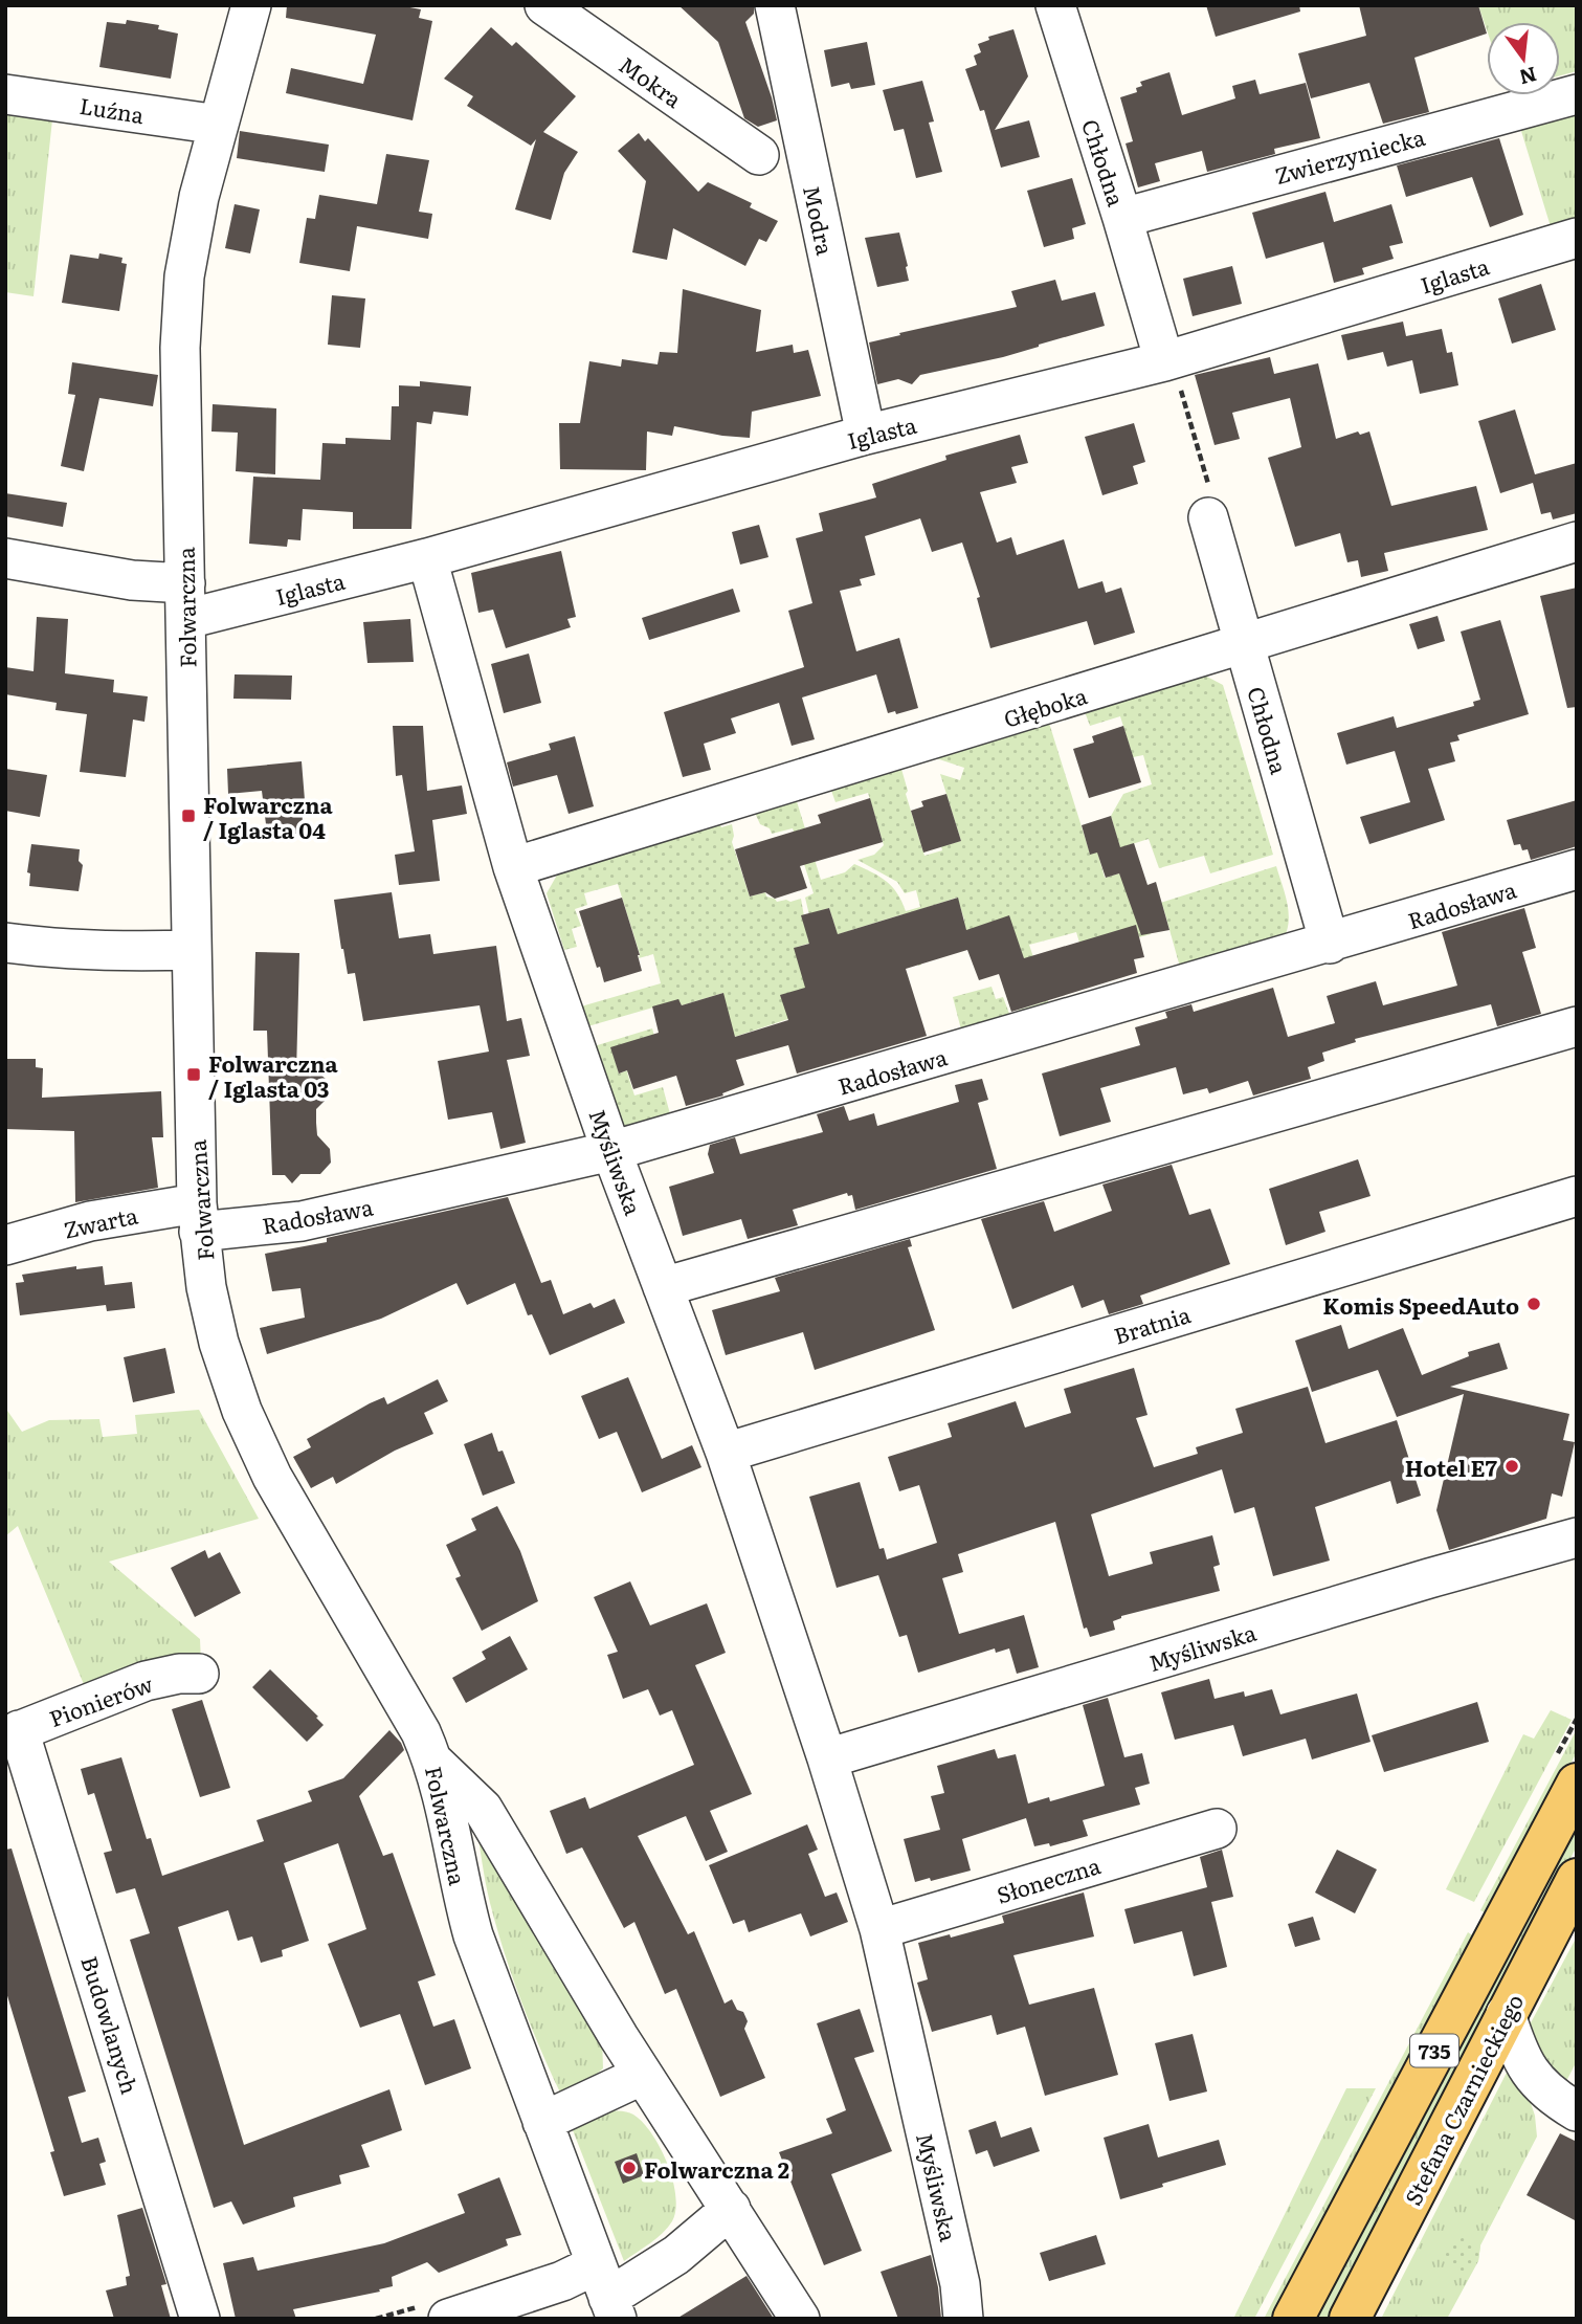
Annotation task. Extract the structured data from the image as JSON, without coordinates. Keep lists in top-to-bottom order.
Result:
{
  "streets": {
    "main road": ["735", "Stefana Czarnieckiego"],
    "street": [
      "Mokra",
      "Luźna",
      "Zwierzyniecka",
      "Chłodna",
      "Modra",
      "Iglasta",
      "Folwarczna",
      "Głęboka",
      "Radosława",
      "Myśliwska",
      "Zwarta",
      "Bratnia",
      "Pionierów",
      "Słoneczna",
      "Budowlanych"
    ]
  },
  "crossings": [
    ["Luźna", "Folwarczna"],
    ["Zwierzyniecka", "Chłodna"],
    ["Chłodna", "Iglasta"],
    ["Chłodna", "Głęboka"],
    ["Chłodna", "Radosława"],
    ["Modra", "Iglasta"],
    ["Iglasta", "Folwarczna"],
    ["Iglasta", "Myśliwska"],
    ["Folwarczna", "Radosława"],
    ["Folwarczna", "Zwarta"],
    ["Głęboka", "Myśliwska"],
    ["Radosława", "Myśliwska"],
    ["Radosława", "Zwarta"],
    ["Myśliwska", "Bratnia"],
    ["Myśliwska", "Słoneczna"],
    ["Pionierów", "Budowlanych"]
  ],
  "places": {
    "transit": ["Folwarczna / Iglasta 04", "Folwarczna / Iglasta 03"],
    "other": ["Komis SpeedAuto", "Hotel E7", "Folwarczna 2"]
  },
  "north": "bottom"
}
